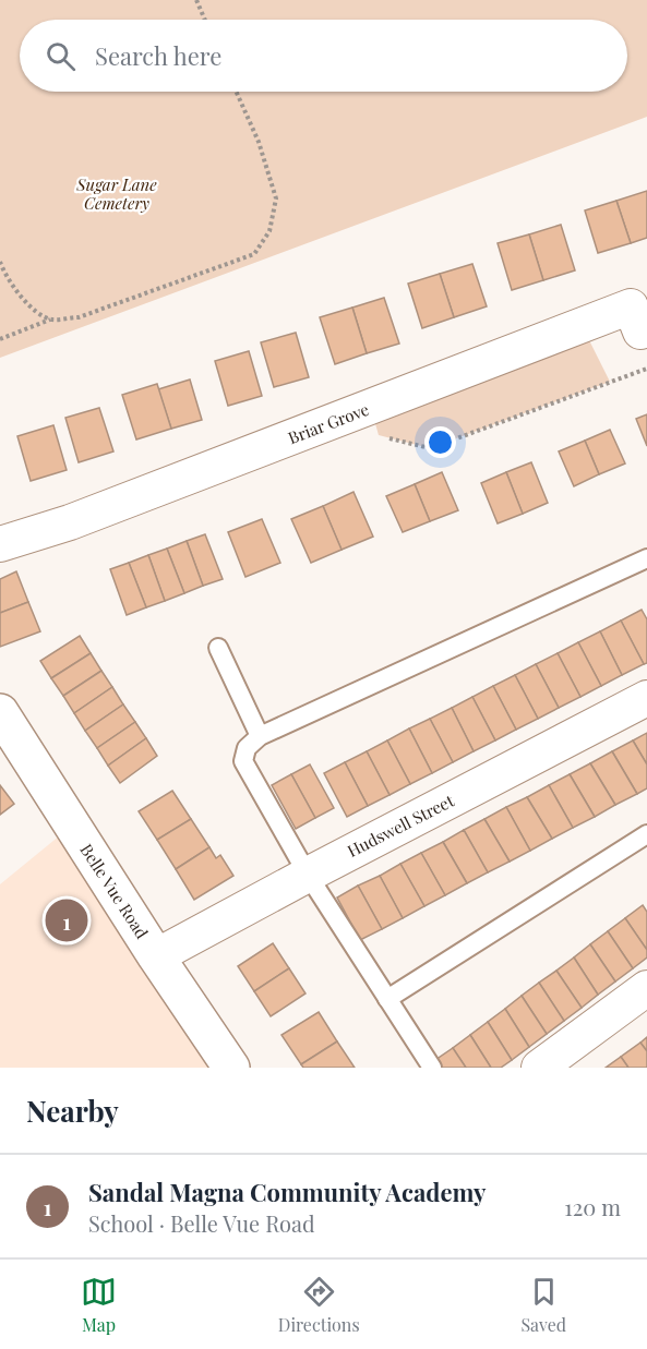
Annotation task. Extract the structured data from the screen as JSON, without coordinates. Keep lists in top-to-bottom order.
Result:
{
  "streets": {
    "street": ["Briar Grove", "Hudswell Street", "Belle Vue Road"]
  },
  "crossings": [
    ["Hudswell Street", "Belle Vue Road"]
  ],
  "parks": ["Sugar Lane Cemetery"],
  "page": {
    "search": "Search here",
    "pins": "1",
    "heading": "Nearby",
    "list": [
      {
        "mark": "1",
        "name": "Sandal Magna Community Academy",
        "note": "School · Belle Vue Road",
        "value": "120 m"
      }
    ],
    "nav": ["Map", "Directions", "Saved"]
  }
}
